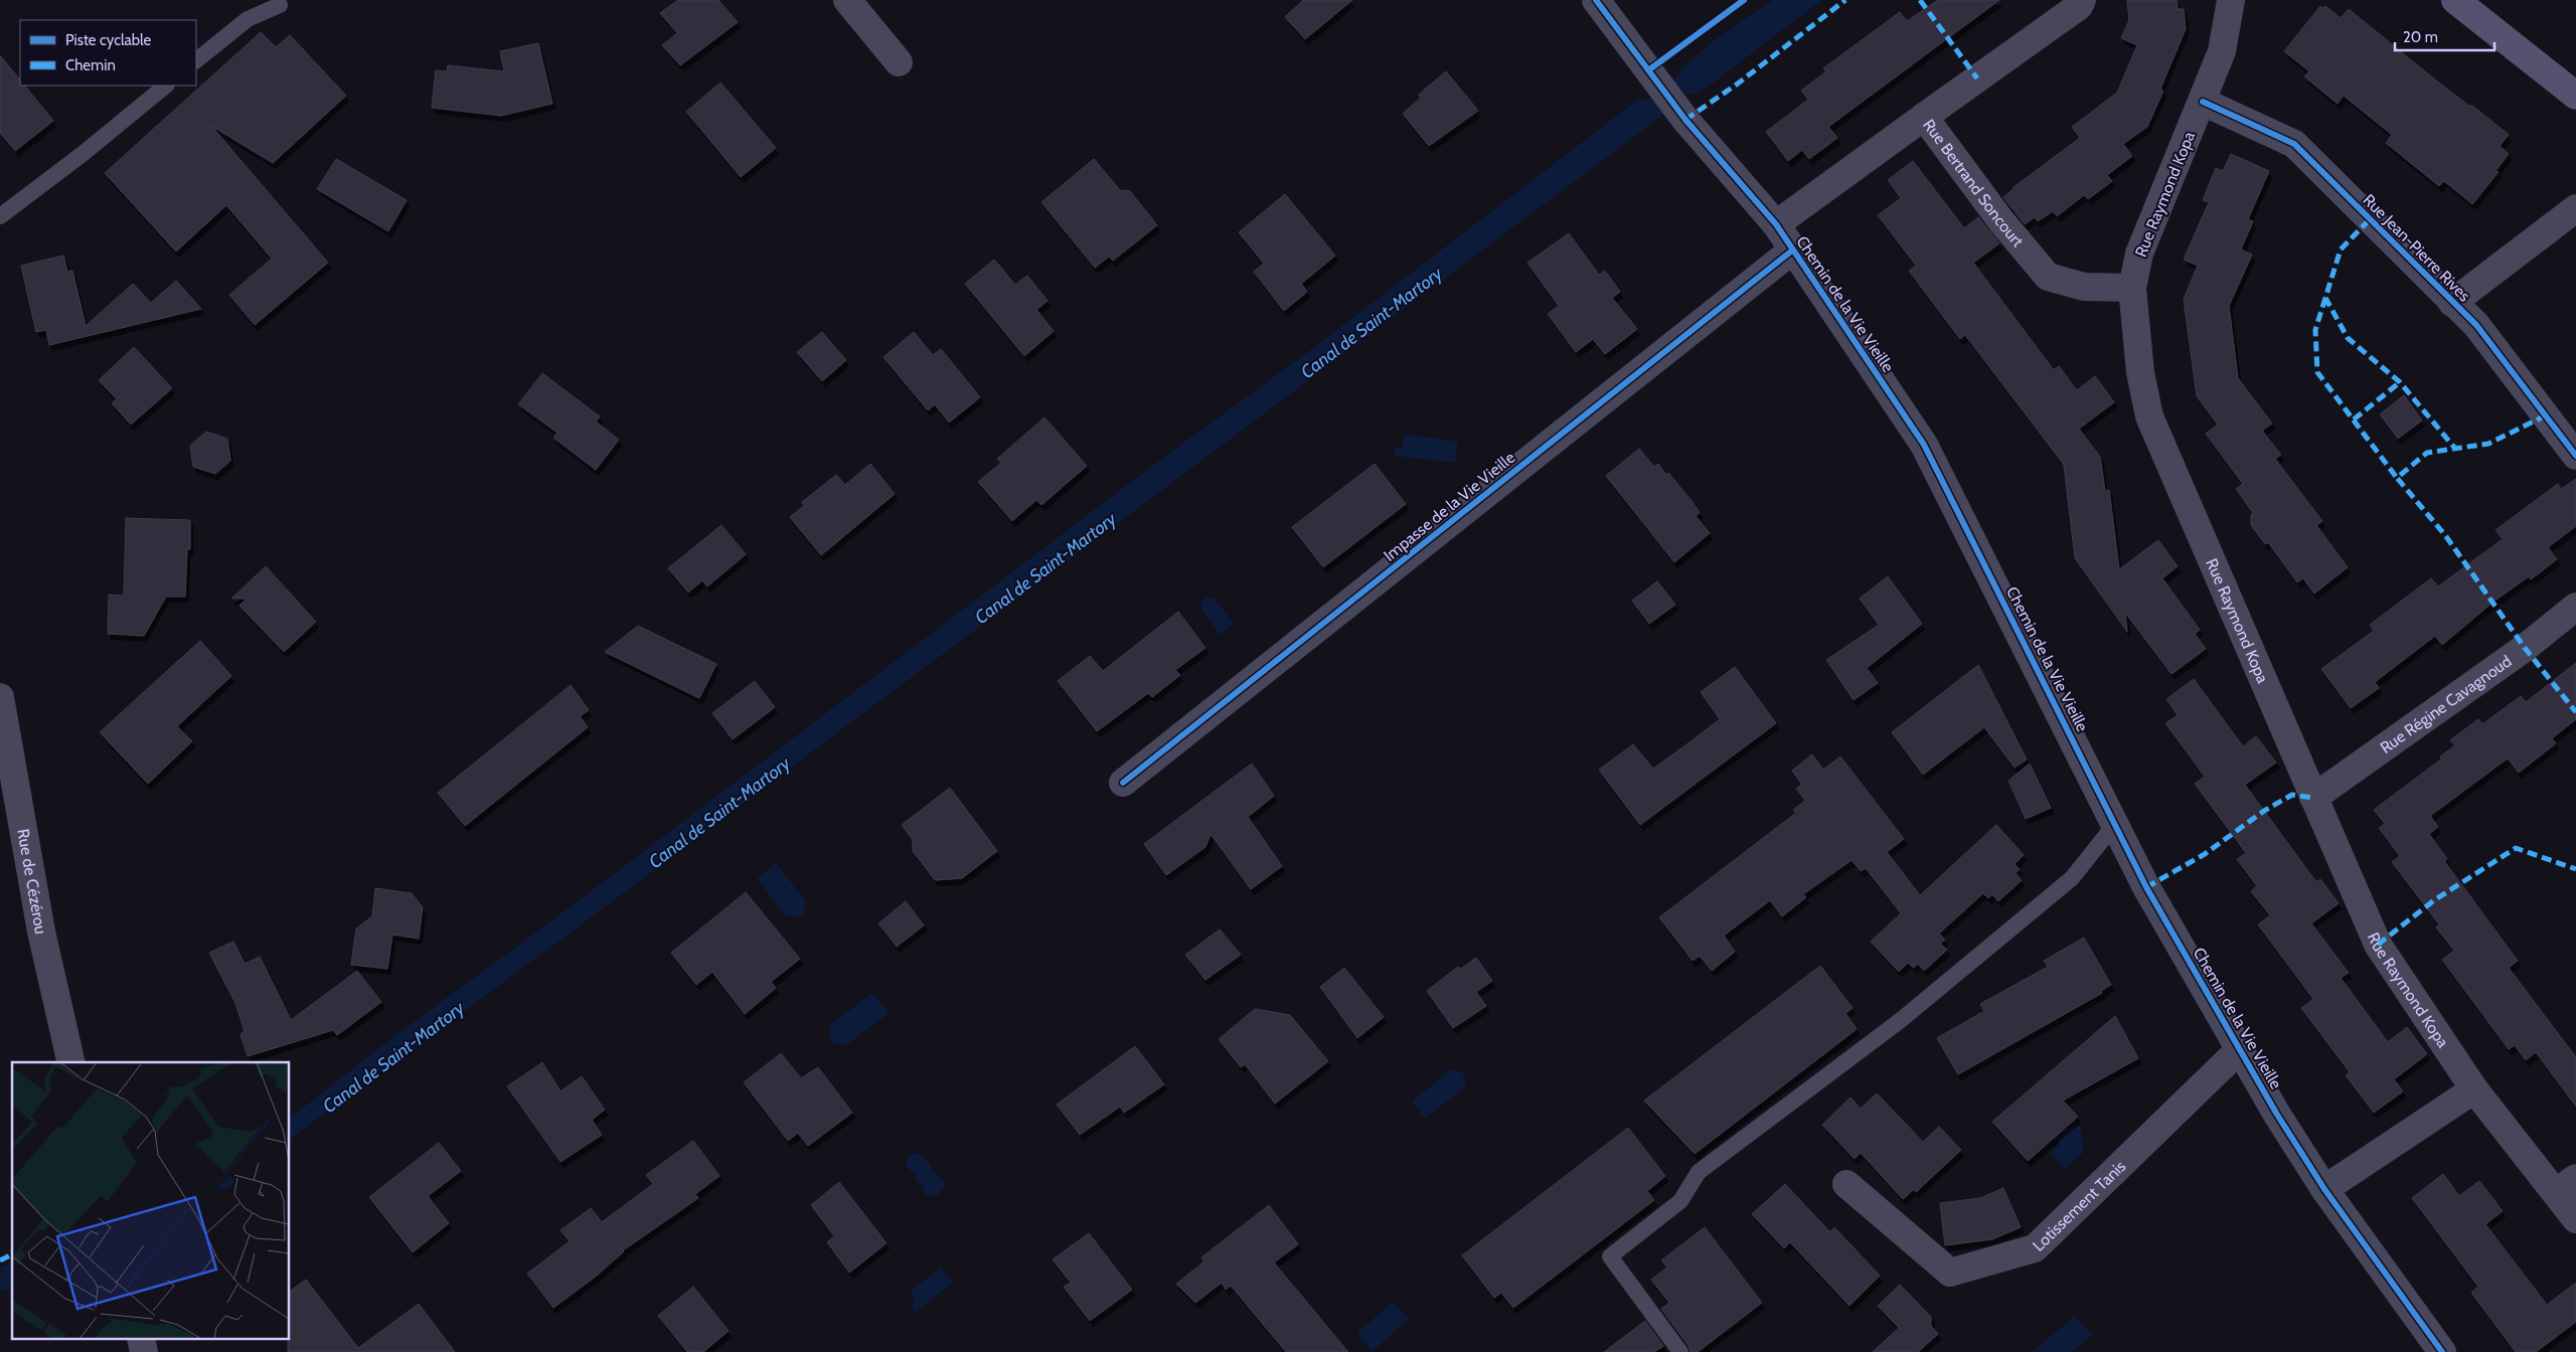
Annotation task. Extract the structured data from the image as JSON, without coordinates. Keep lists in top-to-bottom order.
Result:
{
  "streets": {
    "street": [
      "Rue Bertrand Soncourt",
      "Rue Raymond Kopa",
      "Rue Jean-Pierre Rives",
      "Chemin de la Vie Vieille",
      "Impasse de la Vie Vieille",
      "Rue Régine Cavagnoud",
      "Rue de Cézérou",
      "Lotissement Tanis"
    ]
  },
  "crossings": [
    ["Rue Bertrand Soncourt", "Rue Raymond Kopa"],
    ["Rue Bertrand Soncourt", "Chemin de la Vie Vieille"],
    ["Rue Raymond Kopa", "Rue Jean-Pierre Rives"],
    ["Rue Raymond Kopa", "Rue Régine Cavagnoud"],
    ["Chemin de la Vie Vieille", "Impasse de la Vie Vieille"],
    ["Chemin de la Vie Vieille", "Lotissement Tanis"]
  ],
  "water": ["Canal de Saint-Martory"],
  "legend": ["Piste cyclable", "Chemin"],
  "scale_bar": "20 m"
}
